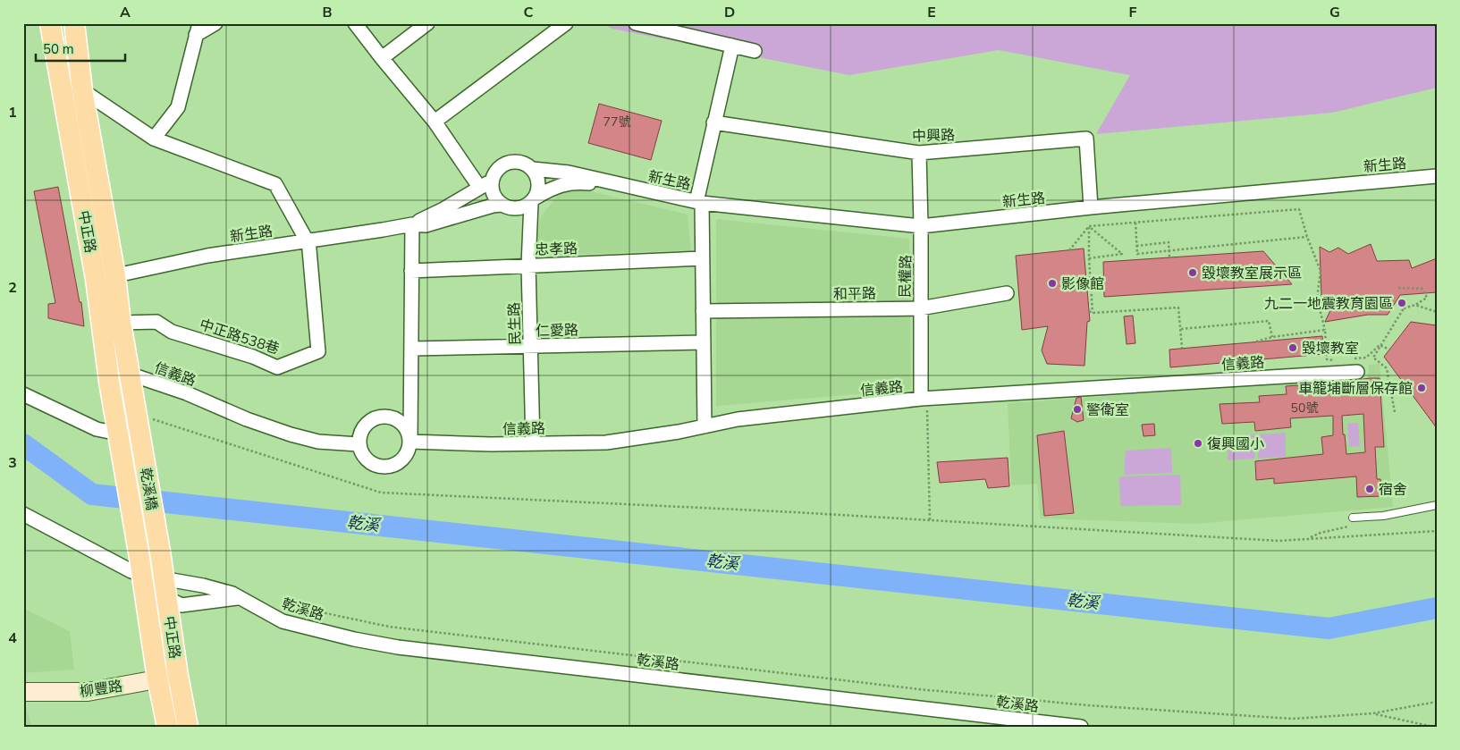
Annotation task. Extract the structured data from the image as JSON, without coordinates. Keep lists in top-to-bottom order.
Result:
{
  "streets": {
    "main road": ["中正路", "乾溪橋"],
    "street": [
      "中興路",
      "新生路",
      "忠孝路",
      "民權路",
      "和平路",
      "民生路",
      "仁愛路",
      "中正路538巷",
      "信義路",
      "乾溪路",
      "柳豐路"
    ]
  },
  "crossings": [
    ["中興路", "新生路"],
    ["中興路", "民權路"],
    ["新生路", "中正路"],
    ["新生路", "民權路"],
    ["新生路", "民生路"],
    ["新生路", "中正路538巷"],
    ["中正路", "中正路538巷"],
    ["中正路", "信義路"],
    ["中正路", "乾溪橋"],
    ["中正路", "乾溪路"],
    ["中正路", "柳豐路"],
    ["忠孝路", "民生路"],
    ["民權路", "和平路"],
    ["民權路", "信義路"],
    ["民生路", "仁愛路"],
    ["民生路", "信義路"]
  ],
  "water": ["乾溪"],
  "places": [
    "毀壞教室展示區",
    "影像館",
    "九二一地震教育園區",
    "毀壞教室",
    "車籠埔斷層保存館",
    "警衛室",
    "復興國小",
    "宿舍"
  ],
  "house_numbers": ["77號", "50號"],
  "scale_bar": "50 m",
  "grid": {
    "columns": [
      "A",
      "B",
      "C",
      "D",
      "E",
      "F",
      "G"
    ],
    "rows": [
      "1",
      "2",
      "3",
      "4"
    ]
  }
}
